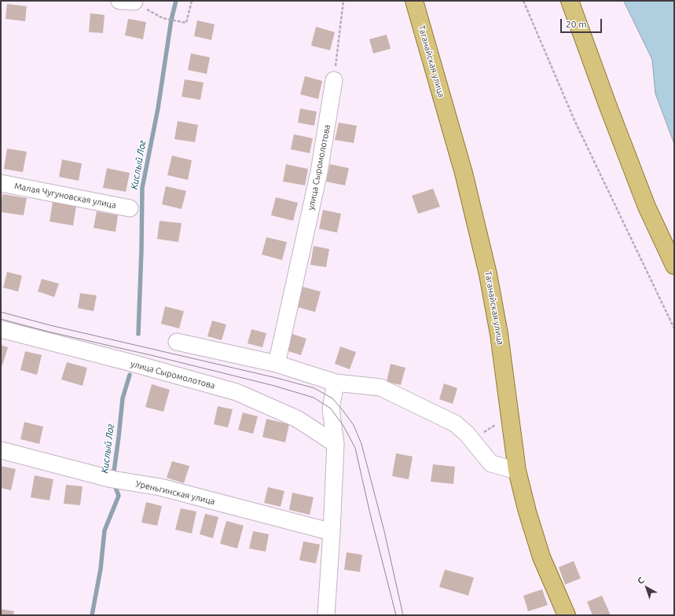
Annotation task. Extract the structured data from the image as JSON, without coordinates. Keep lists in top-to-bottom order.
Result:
{
  "streets": {
    "main road": ["Таганайская улица"],
    "street": ["улица Сыромолотова", "Малая Чугуновская улица", "Уреньгинская улица"]
  },
  "water": ["Кислый Лог"],
  "scale_bar": "20 m",
  "north": "top left"
}
